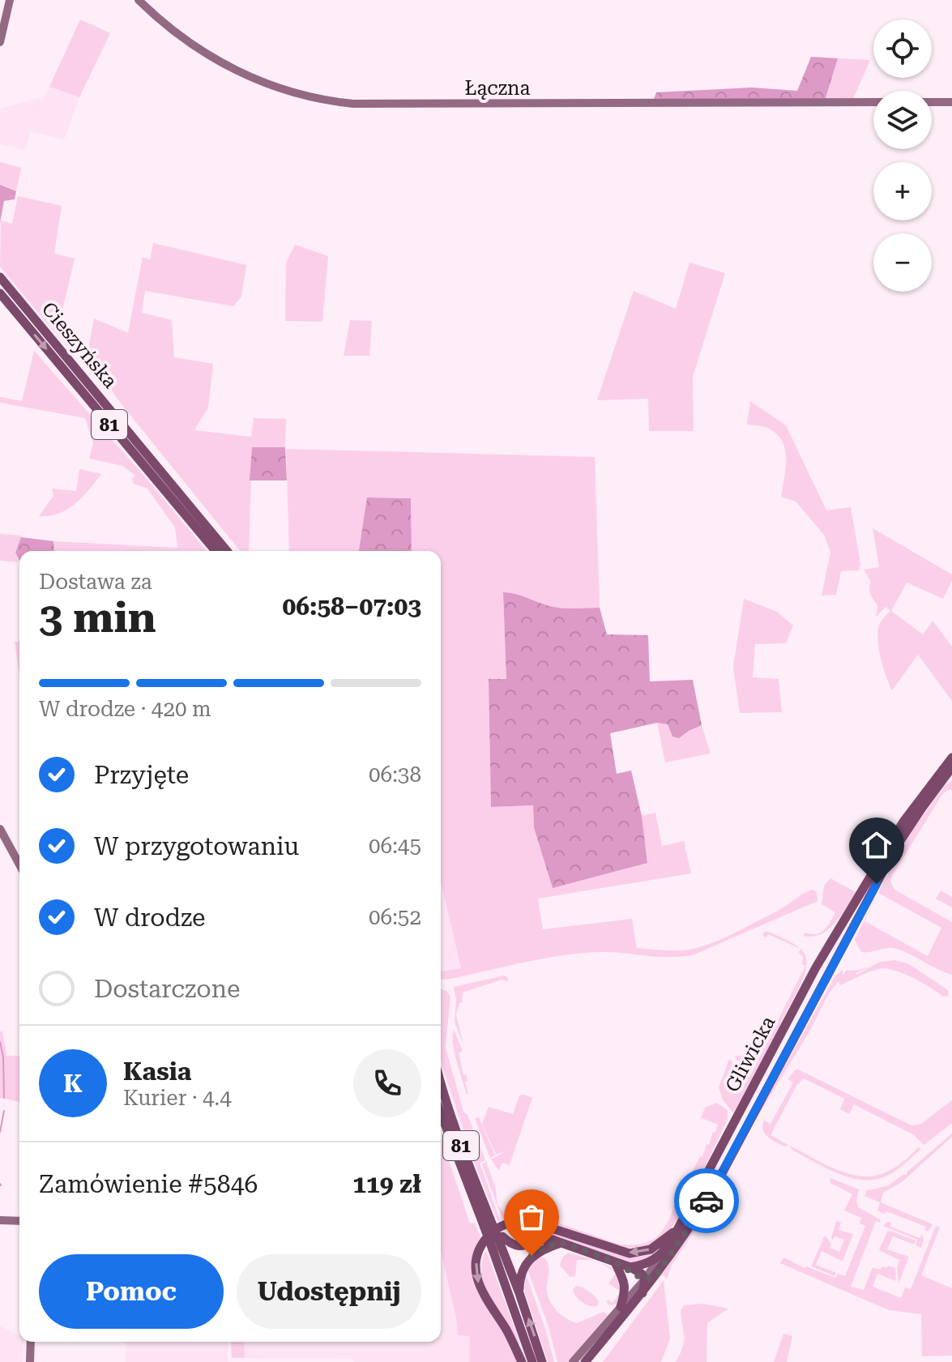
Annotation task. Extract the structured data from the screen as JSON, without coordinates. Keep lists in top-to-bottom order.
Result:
{
  "streets": {
    "main road": ["Cieszyńska", "81", "Gliwicka"],
    "street": ["Łączna"]
  },
  "page": {
    "map_buttons": ["+", "−"],
    "heading": ["3 min", "Dostawa za", "06:58–07:03"],
    "panel": [
      "Kasia",
      "Kurier · 4.4",
      "Zamówienie #5846",
      "119 zł"
    ],
    "bar": "W drodze · 420 m",
    "list": [
      ["Przyjęte", "06:38"],
      ["W przygotowaniu", "06:45"],
      ["W drodze", "06:52"],
      "Dostarczone"
    ],
    "round": "K",
    "buttons": ["Pomoc", "Udostępnij"]
  }
}
